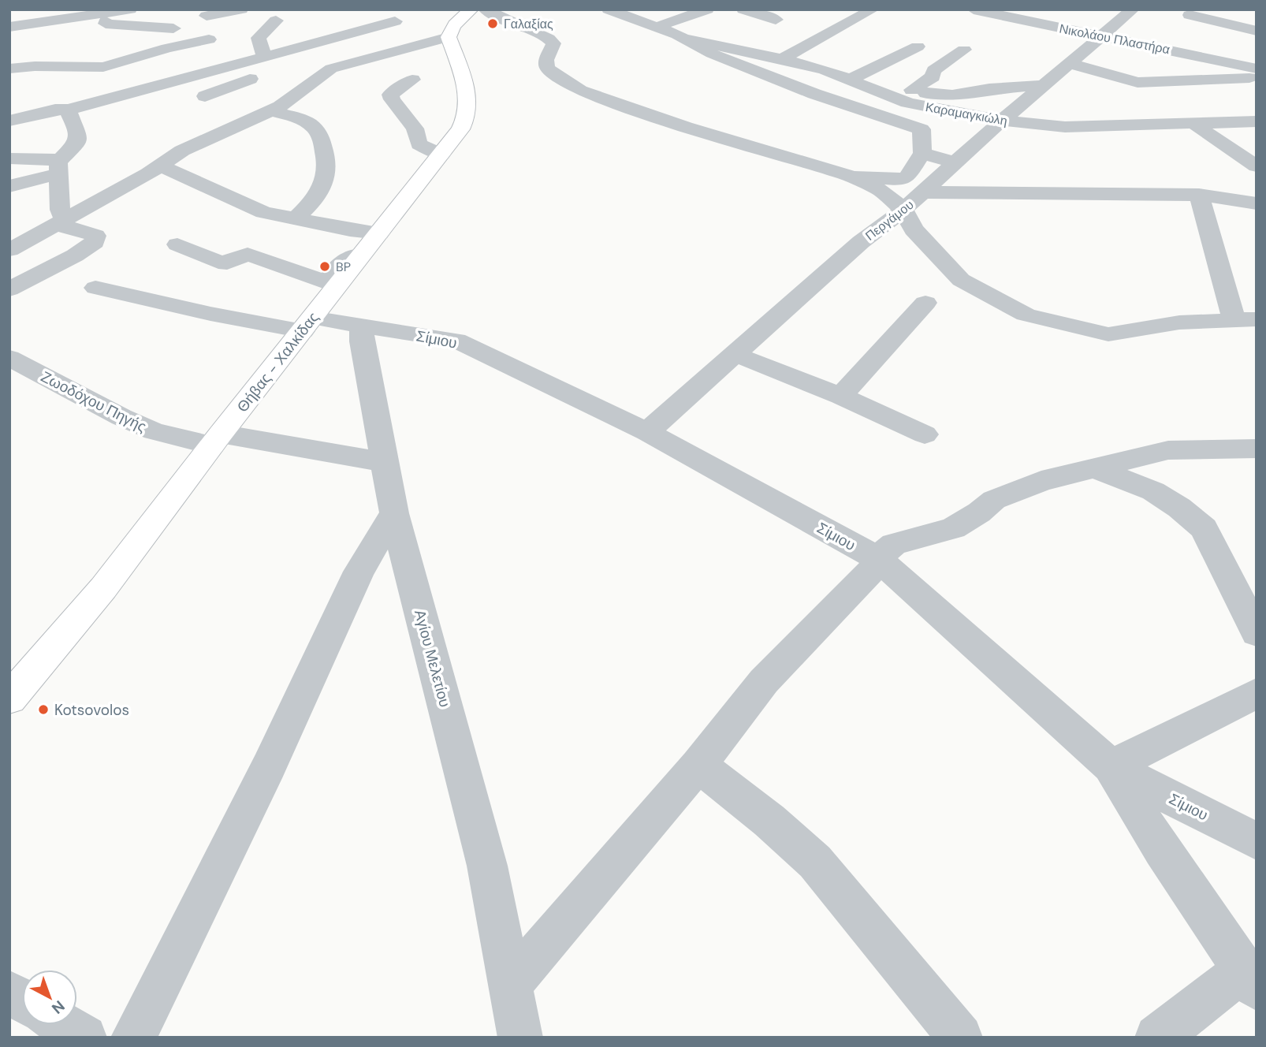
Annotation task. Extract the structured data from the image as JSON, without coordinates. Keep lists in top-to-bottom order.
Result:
{
  "streets": {
    "main road": ["Θήβας - Χαλκίδας"],
    "street": [
      "Νικολάου Πλαστήρα",
      "Καραμαγκιώλη",
      "Περγάμου",
      "Σίμιου",
      "Ζωοδόχου Πηγής",
      "Αγίου Μελετίου"
    ]
  },
  "crossings": [
    ["Νικολάου Πλαστήρα", "Περγάμου"],
    ["Καραμαγκιώλη", "Περγάμου"],
    ["Περγάμου", "Σίμιου"],
    ["Σίμιου", "Αγίου Μελετίου"],
    ["Θήβας - Χαλκίδας", "Ζωοδόχου Πηγής"],
    ["Ζωοδόχου Πηγής", "Αγίου Μελετίου"]
  ],
  "places": ["Γαλαξίας", "BP", "Kotsovolos"],
  "north": "bottom right"
}
